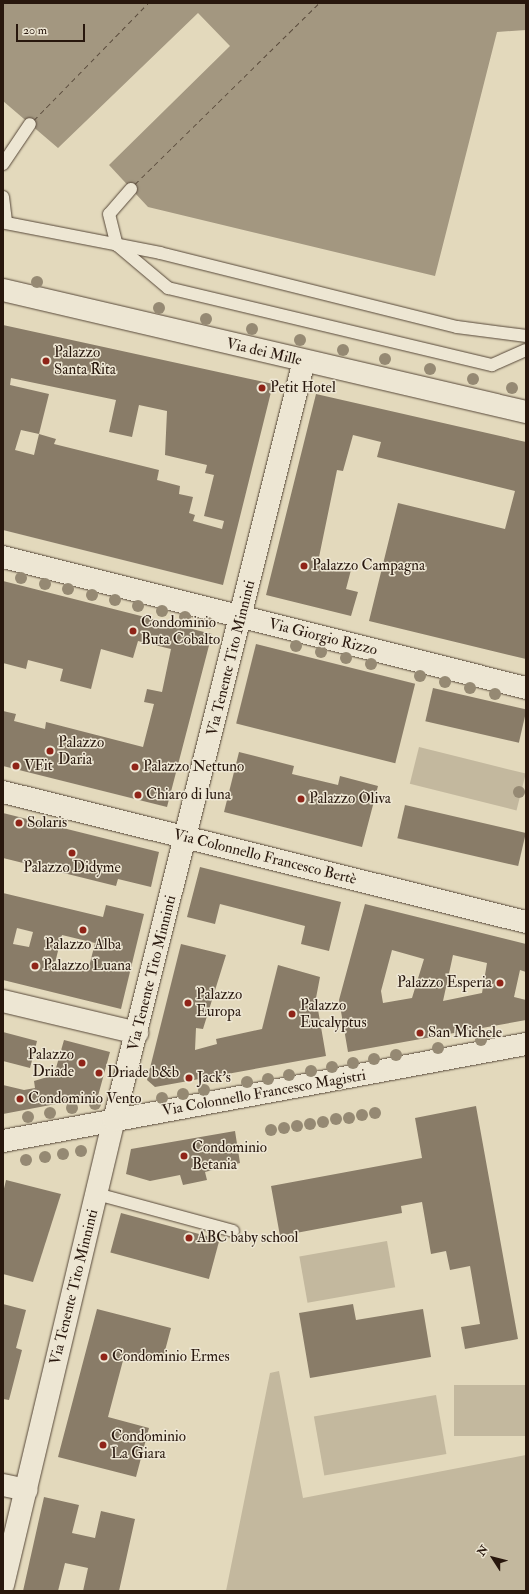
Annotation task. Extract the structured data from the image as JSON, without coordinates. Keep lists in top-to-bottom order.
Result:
{
  "streets": {
    "street": [
      "Via dei Mille",
      "Via Giorgio Rizzo",
      "Via Tenente Tito Minninti",
      "Via Colonnello Francesco Bertè",
      "Via Colonnello Francesco Magistri"
    ]
  },
  "crossings": [
    ["Via dei Mille", "Via Tenente Tito Minninti"],
    ["Via Giorgio Rizzo", "Via Tenente Tito Minninti"],
    ["Via Tenente Tito Minninti", "Via Colonnello Francesco Bertè"],
    ["Via Tenente Tito Minninti", "Via Colonnello Francesco Magistri"]
  ],
  "places": [
    "Palazzo Santa Rita",
    "Petit Hotel",
    "Palazzo Campagna",
    "Condominio Buta Cobalto",
    "Palazzo Daria",
    "VFit",
    "Palazzo Nettuno",
    "Chiaro di luna",
    "Palazzo Oliva",
    "Solaris",
    "Palazzo Didyme",
    "Palazzo Alba",
    "Palazzo Luana",
    "Palazzo Esperia",
    "Palazzo Europa",
    "Palazzo Eucalyptus",
    "San Michele",
    "Palazzo Driade",
    "Driade b&b",
    "Jack's",
    "Condominio Vento",
    "Condominio Betania",
    "ABC baby school",
    "Condominio Ermes",
    "Condominio La Giara"
  ],
  "scale_bar": "20 m",
  "north": "top left"
}
